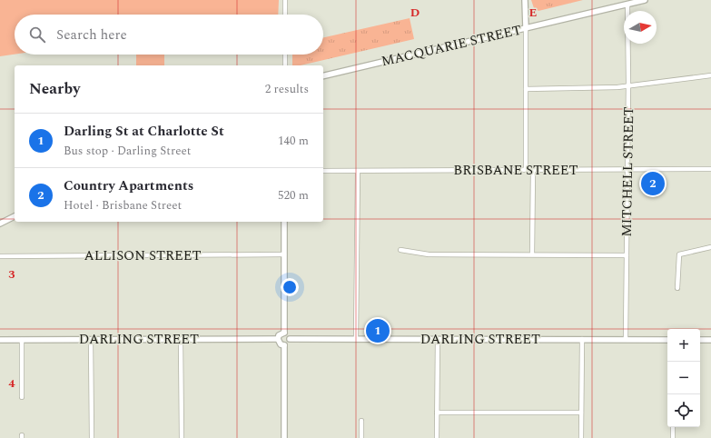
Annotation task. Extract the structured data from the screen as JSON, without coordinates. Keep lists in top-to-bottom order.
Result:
{
  "streets": {
    "street": [
      "MACQUARIE STREET",
      "BRISBANE STREET",
      "MITCHELL STREET",
      "ALLISON STREET",
      "DARLING STREET"
    ]
  },
  "crossings": [
    ["MACQUARIE STREET", "MITCHELL STREET"],
    ["BRISBANE STREET", "MITCHELL STREET"],
    ["MITCHELL STREET", "DARLING STREET"]
  ],
  "north": "right",
  "page": {
    "search": "Search here",
    "heading": ["Nearby", "2 results"],
    "list": [
      {
        "mark": "1",
        "name": "Darling St at Charlotte St",
        "note": "Bus stop · Darling Street",
        "value": "140 m"
      },
      {
        "mark": "2",
        "name": "Country Apartments",
        "note": "Hotel · Brisbane Street",
        "value": "520 m"
      }
    ],
    "pins": ["2", "1"],
    "map_buttons": ["+", "−"]
  },
  "grid": {
    "columns": ["D", "E"],
    "rows": ["3", "4"]
  }
}
